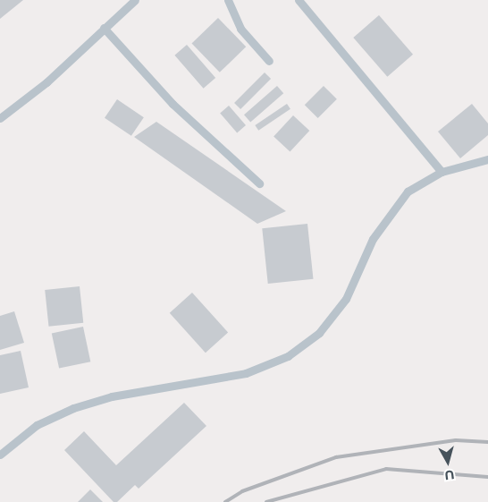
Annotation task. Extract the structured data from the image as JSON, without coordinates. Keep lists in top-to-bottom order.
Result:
{
  "north": "bottom"
}
